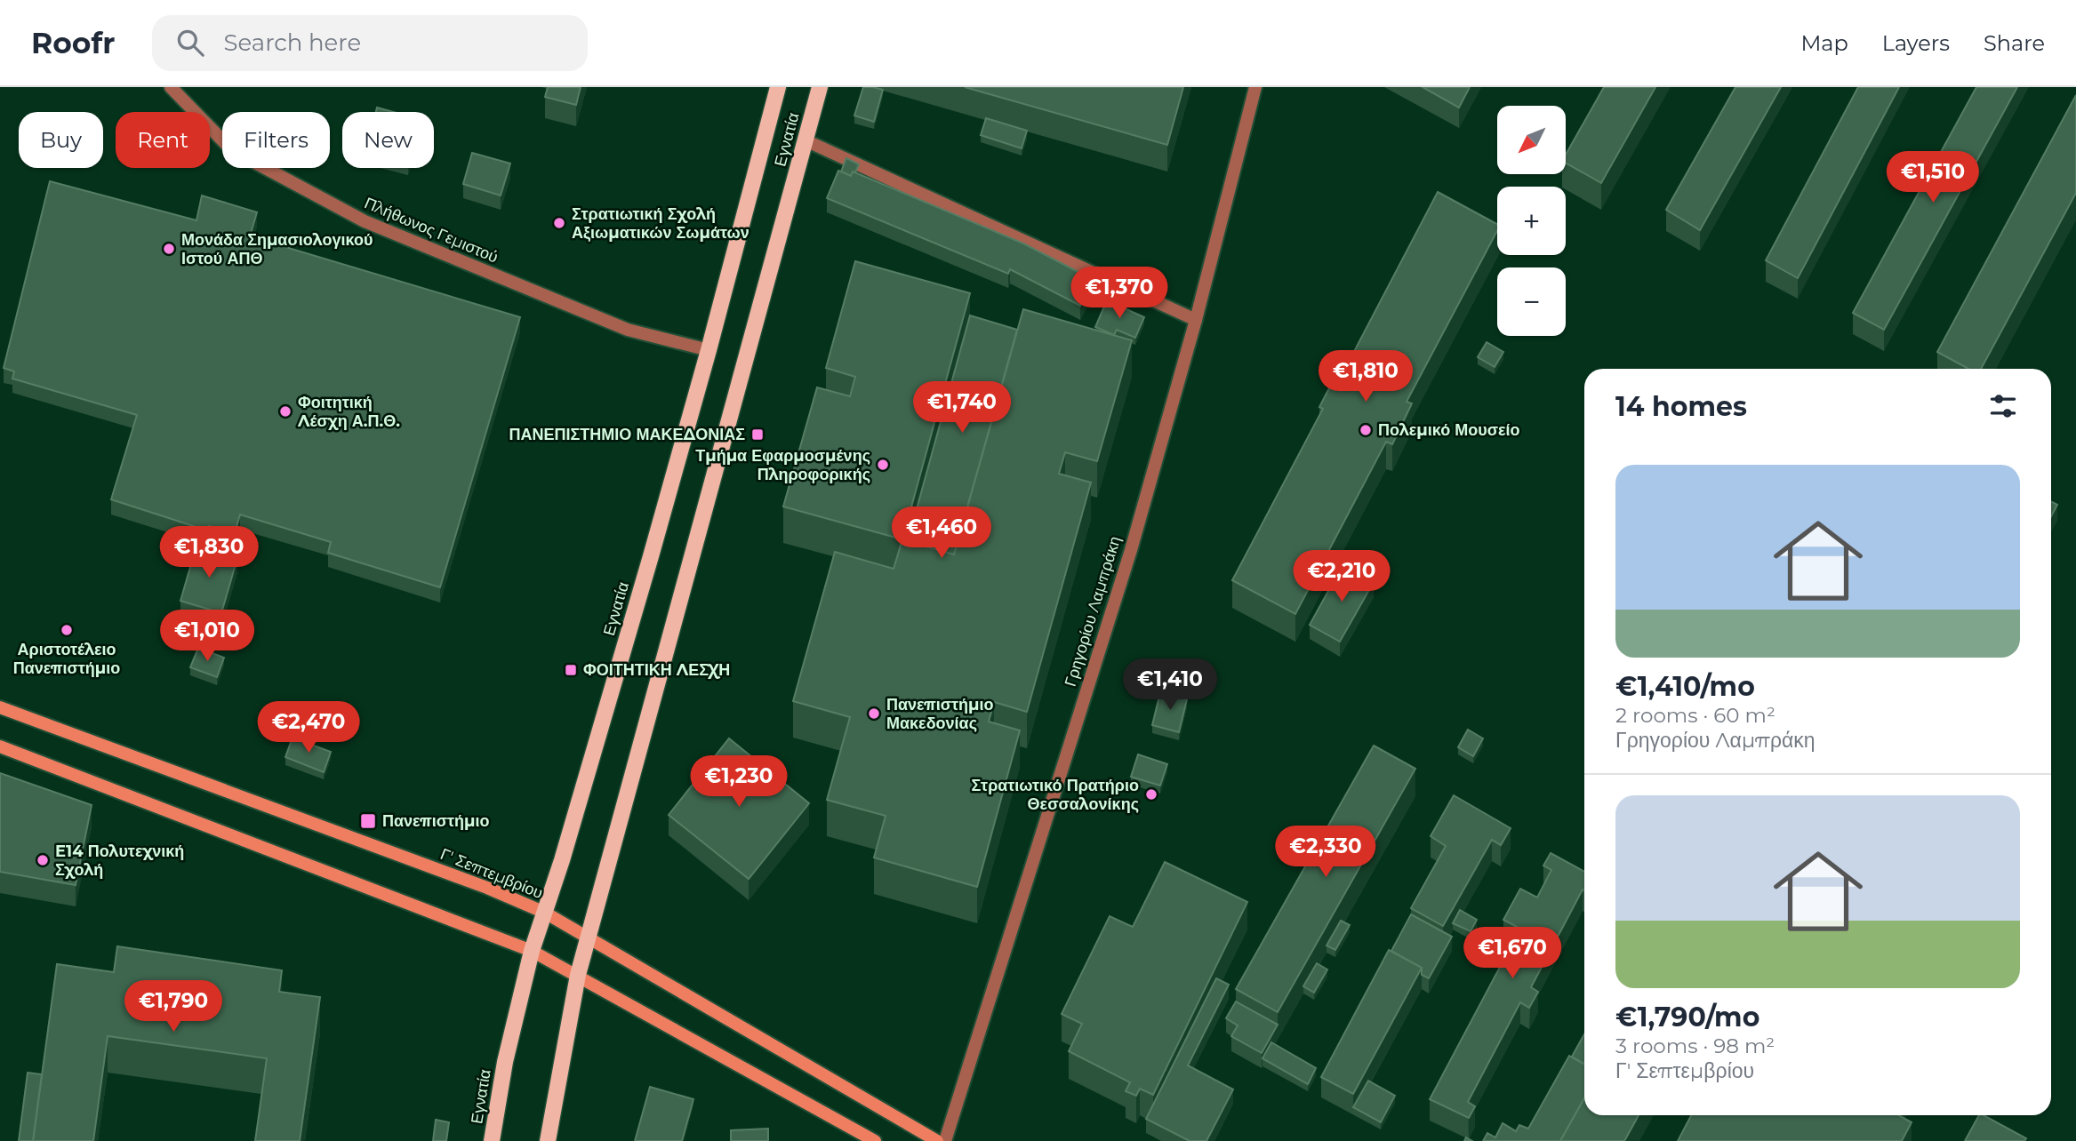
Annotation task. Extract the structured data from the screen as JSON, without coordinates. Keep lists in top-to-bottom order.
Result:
{
  "streets": {
    "main road": ["Εγνατία", "Γ' Σεπτεμβρίου"],
    "street": ["Πλήθωνος Γεμιστού", "Γρηγορίου Λαμπράκη"]
  },
  "crossings": [
    ["Εγνατία", "Πλήθωνος Γεμιστού"],
    ["Εγνατία", "Γ' Σεπτεμβρίου"]
  ],
  "places": {
    "other": [
      "Στρατιωτική Σχολή Αξιωματικών Σωμάτων",
      "Μονάδα Σημασιολογικού Ιστού ΑΠΘ",
      "Φοιτητική Λέσχη Α.Π.Θ.",
      "Πολεμικό Μουσείο",
      "Τμήμα Εφαρμοσμένης Πληροφορικής",
      "Αριστοτέλειο Πανεπιστήμιο",
      "Πανεπιστήμιο Μακεδονίας",
      "Στρατιωτικό Πρατήριο Θεσσαλονίκης",
      "E14 Πολυτεχνική Σχολή"
    ],
    "transit": ["ΠΑΝΕΠΙΣΤΗΜΙΟ ΜΑΚΕΔΟΝΙΑΣ", "ΦΟΙΤΗΤΙΚΗ ΛΕΣΧΗ", "Πανεπιστήμιο"]
  },
  "north": "bottom left",
  "page": {
    "header": "Roofr",
    "search": "Search here",
    "nav": ["Map", "Layers", "Share"],
    "map_buttons": ["+", "−"],
    "chip": [
      "Buy",
      "Rent",
      "Filters",
      "New"
    ],
    "price": [
      "€1,510",
      "€1,370",
      "€1,810",
      "€1,740",
      "€1,460",
      "€1,830",
      "€2,210",
      "€1,010",
      "€1,410",
      "€2,470",
      "€1,230",
      "€2,330",
      "€1,670",
      "€1,790"
    ],
    "heading": "14 homes",
    "list": [
      {
        "name": "€1,410/mo",
        "note": "2 rooms · 60 m² · Γρηγορίου Λαμπράκη"
      },
      {
        "name": "€1,790/mo",
        "note": "3 rooms · 98 m² · Γ' Σεπτεμβρίου"
      }
    ]
  }
}
